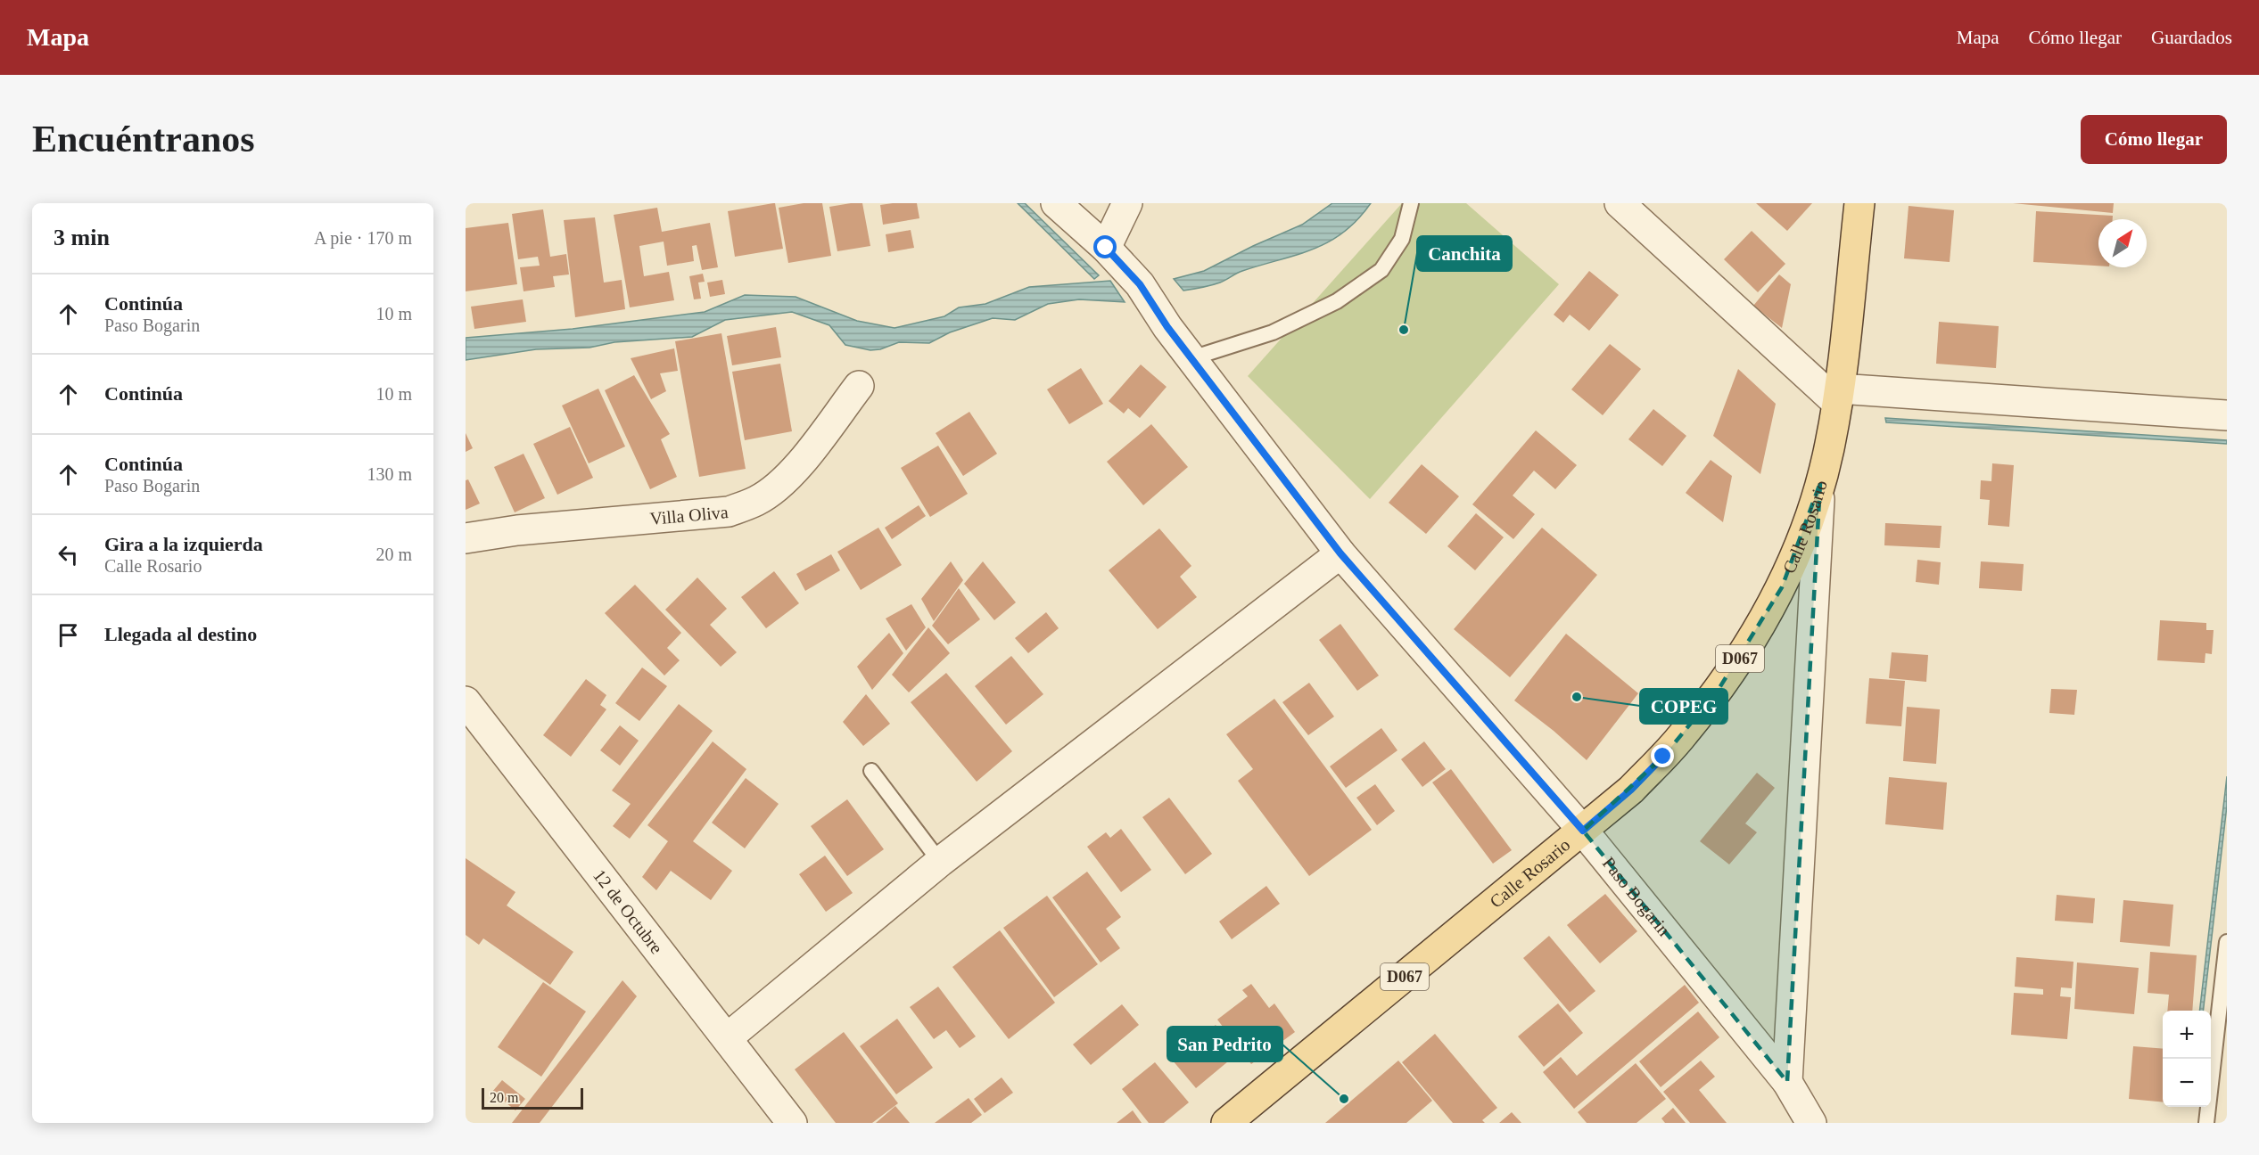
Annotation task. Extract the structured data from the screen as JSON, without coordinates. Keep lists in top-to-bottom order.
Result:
{
  "streets": {
    "main road": ["Calle Rosario", "D067"],
    "street": ["Villa Oliva", "Paso Bogarin", "12 de Octubre"]
  },
  "crossings": [
    ["Calle Rosario", "Paso Bogarin"]
  ],
  "places": ["Canchita", "COPEG", "San Pedrito"],
  "scale_bar": "20 m",
  "north": "top right",
  "page": {
    "header": "Mapa",
    "nav": ["Mapa", "Cómo llegar", "Guardados"],
    "buttons": "Cómo llegar",
    "title": "Encuéntranos",
    "heading": ["3 min", "A pie · 170 m"],
    "list": [
      ["Continúa", "Paso Bogarin", "10 m"],
      ["Continúa", "10 m"],
      ["Continúa", "Paso Bogarin", "130 m"],
      ["Gira a la izquierda", "Calle Rosario", "20 m"],
      "Llegada al destino"
    ],
    "map_buttons": ["+", "−"],
    "scale": "20 m"
  }
}
